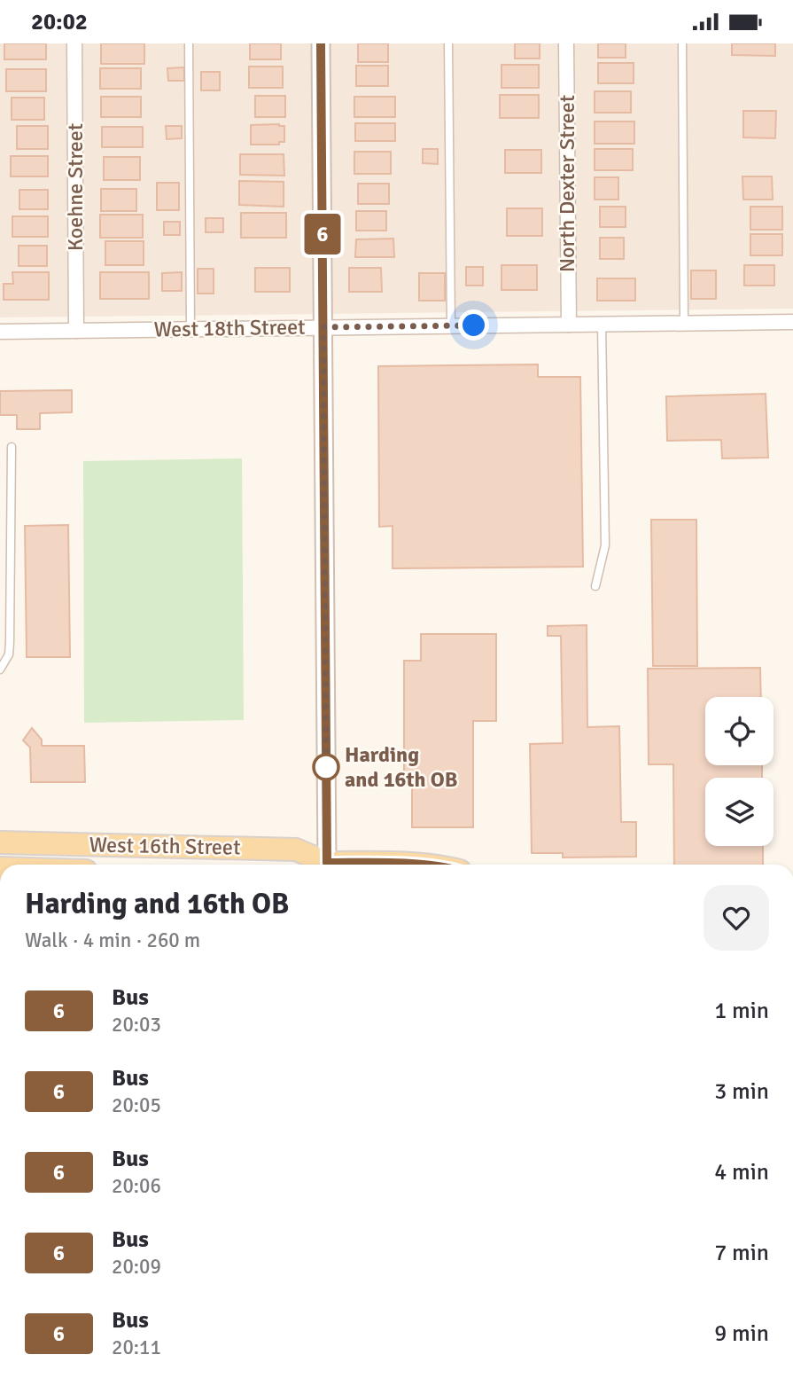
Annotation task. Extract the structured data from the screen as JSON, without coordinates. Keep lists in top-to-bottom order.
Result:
{
  "streets": {
    "main road": ["West 16th Street"],
    "street": ["North Dexter Street", "Koehne Street", "West 18th Street"]
  },
  "crossings": [
    ["North Dexter Street", "West 18th Street"],
    ["Koehne Street", "West 18th Street"]
  ],
  "places": ["Harding and 16th OB"],
  "lines": ["bus line 6"],
  "page": {
    "status": "20:02",
    "on_map": "6",
    "heading": ["Harding and 16th OB", "Walk · 4 min · 260 m"],
    "list": [
      {
        "mark": "6",
        "name": "Bus",
        "note": "20:03",
        "value": "1 min"
      },
      {
        "mark": "6",
        "name": "Bus",
        "note": "20:05",
        "value": "3 min"
      },
      {
        "mark": "6",
        "name": "Bus",
        "note": "20:06",
        "value": "4 min"
      },
      {
        "mark": "6",
        "name": "Bus",
        "note": "20:09",
        "value": "7 min"
      },
      {
        "mark": "6",
        "name": "Bus",
        "note": "20:11",
        "value": "9 min"
      }
    ]
  }
}
